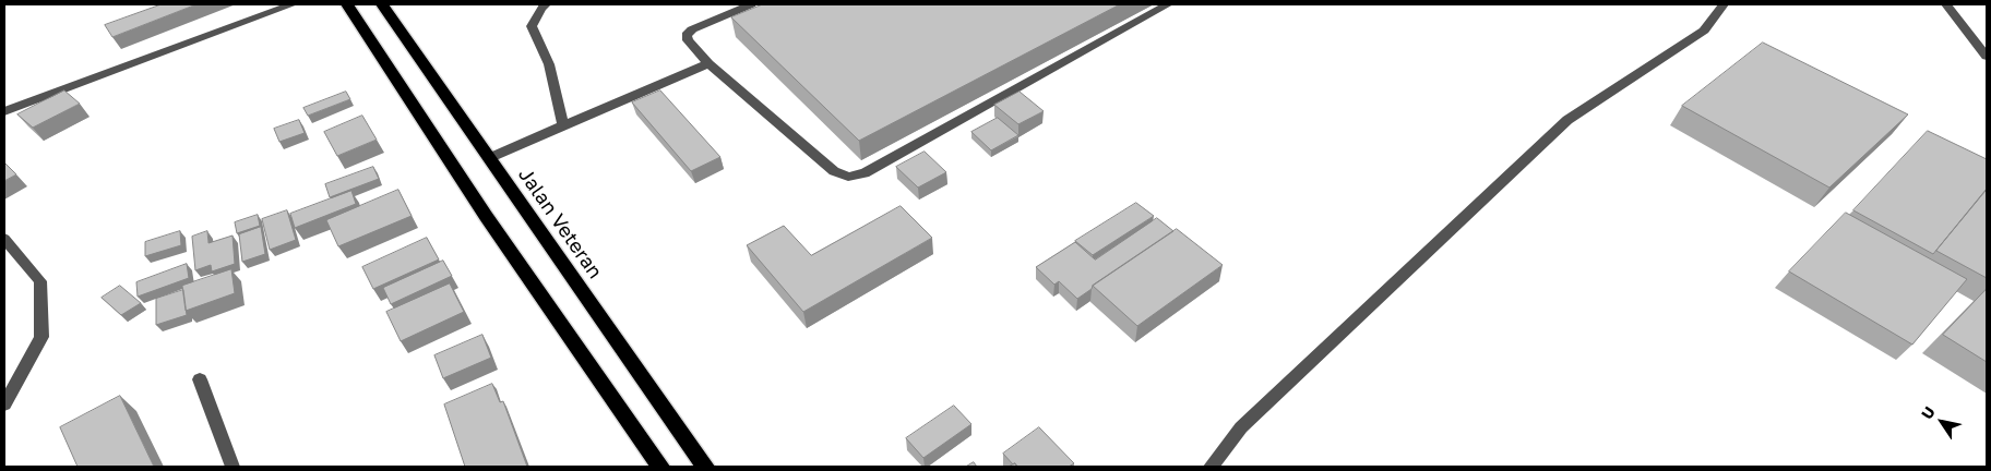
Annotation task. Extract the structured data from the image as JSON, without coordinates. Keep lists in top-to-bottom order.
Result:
{
  "streets": {
    "highway": ["Jalan Veteran"]
  },
  "north": "top left"
}
